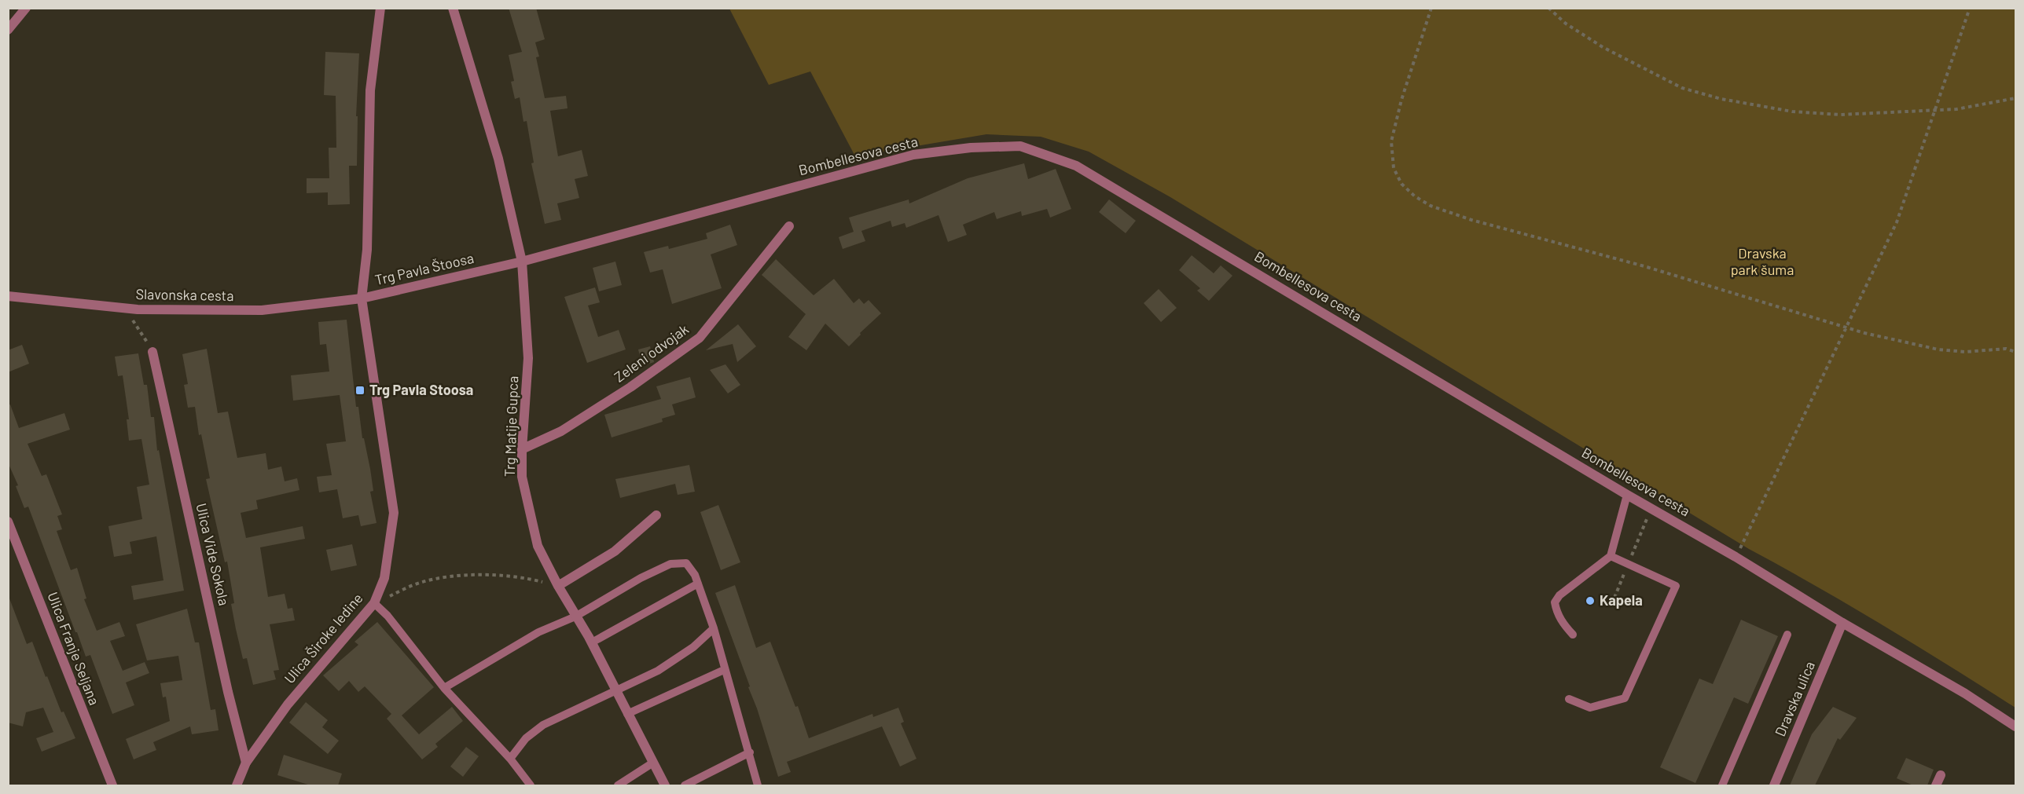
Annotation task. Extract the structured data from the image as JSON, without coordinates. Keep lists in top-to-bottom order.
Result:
{
  "streets": {
    "street": [
      "Bombellesova cesta",
      "Trg Pavla Štoosa",
      "Slavonska cesta",
      "Zeleni odvojak",
      "Trg Matije Gupca",
      "Ulica Vide Sokola",
      "Ulica Široke ledine",
      "Ulica Franje Seljana",
      "Dravska ulica"
    ]
  },
  "crossings": [
    ["Bombellesova cesta", "Trg Pavla Štoosa"],
    ["Bombellesova cesta", "Trg Matije Gupca"],
    ["Bombellesova cesta", "Dravska ulica"],
    ["Trg Pavla Štoosa", "Slavonska cesta"],
    ["Trg Pavla Štoosa", "Trg Matije Gupca"],
    ["Trg Pavla Štoosa", "Ulica Široke ledine"],
    ["Slavonska cesta", "Ulica Široke ledine"],
    ["Zeleni odvojak", "Trg Matije Gupca"],
    ["Ulica Vide Sokola", "Ulica Široke ledine"]
  ],
  "parks": ["Dravska park šuma"],
  "places": {
    "transit": ["Trg Pavla Stoosa"],
    "other": ["Kapela"]
  }
}
